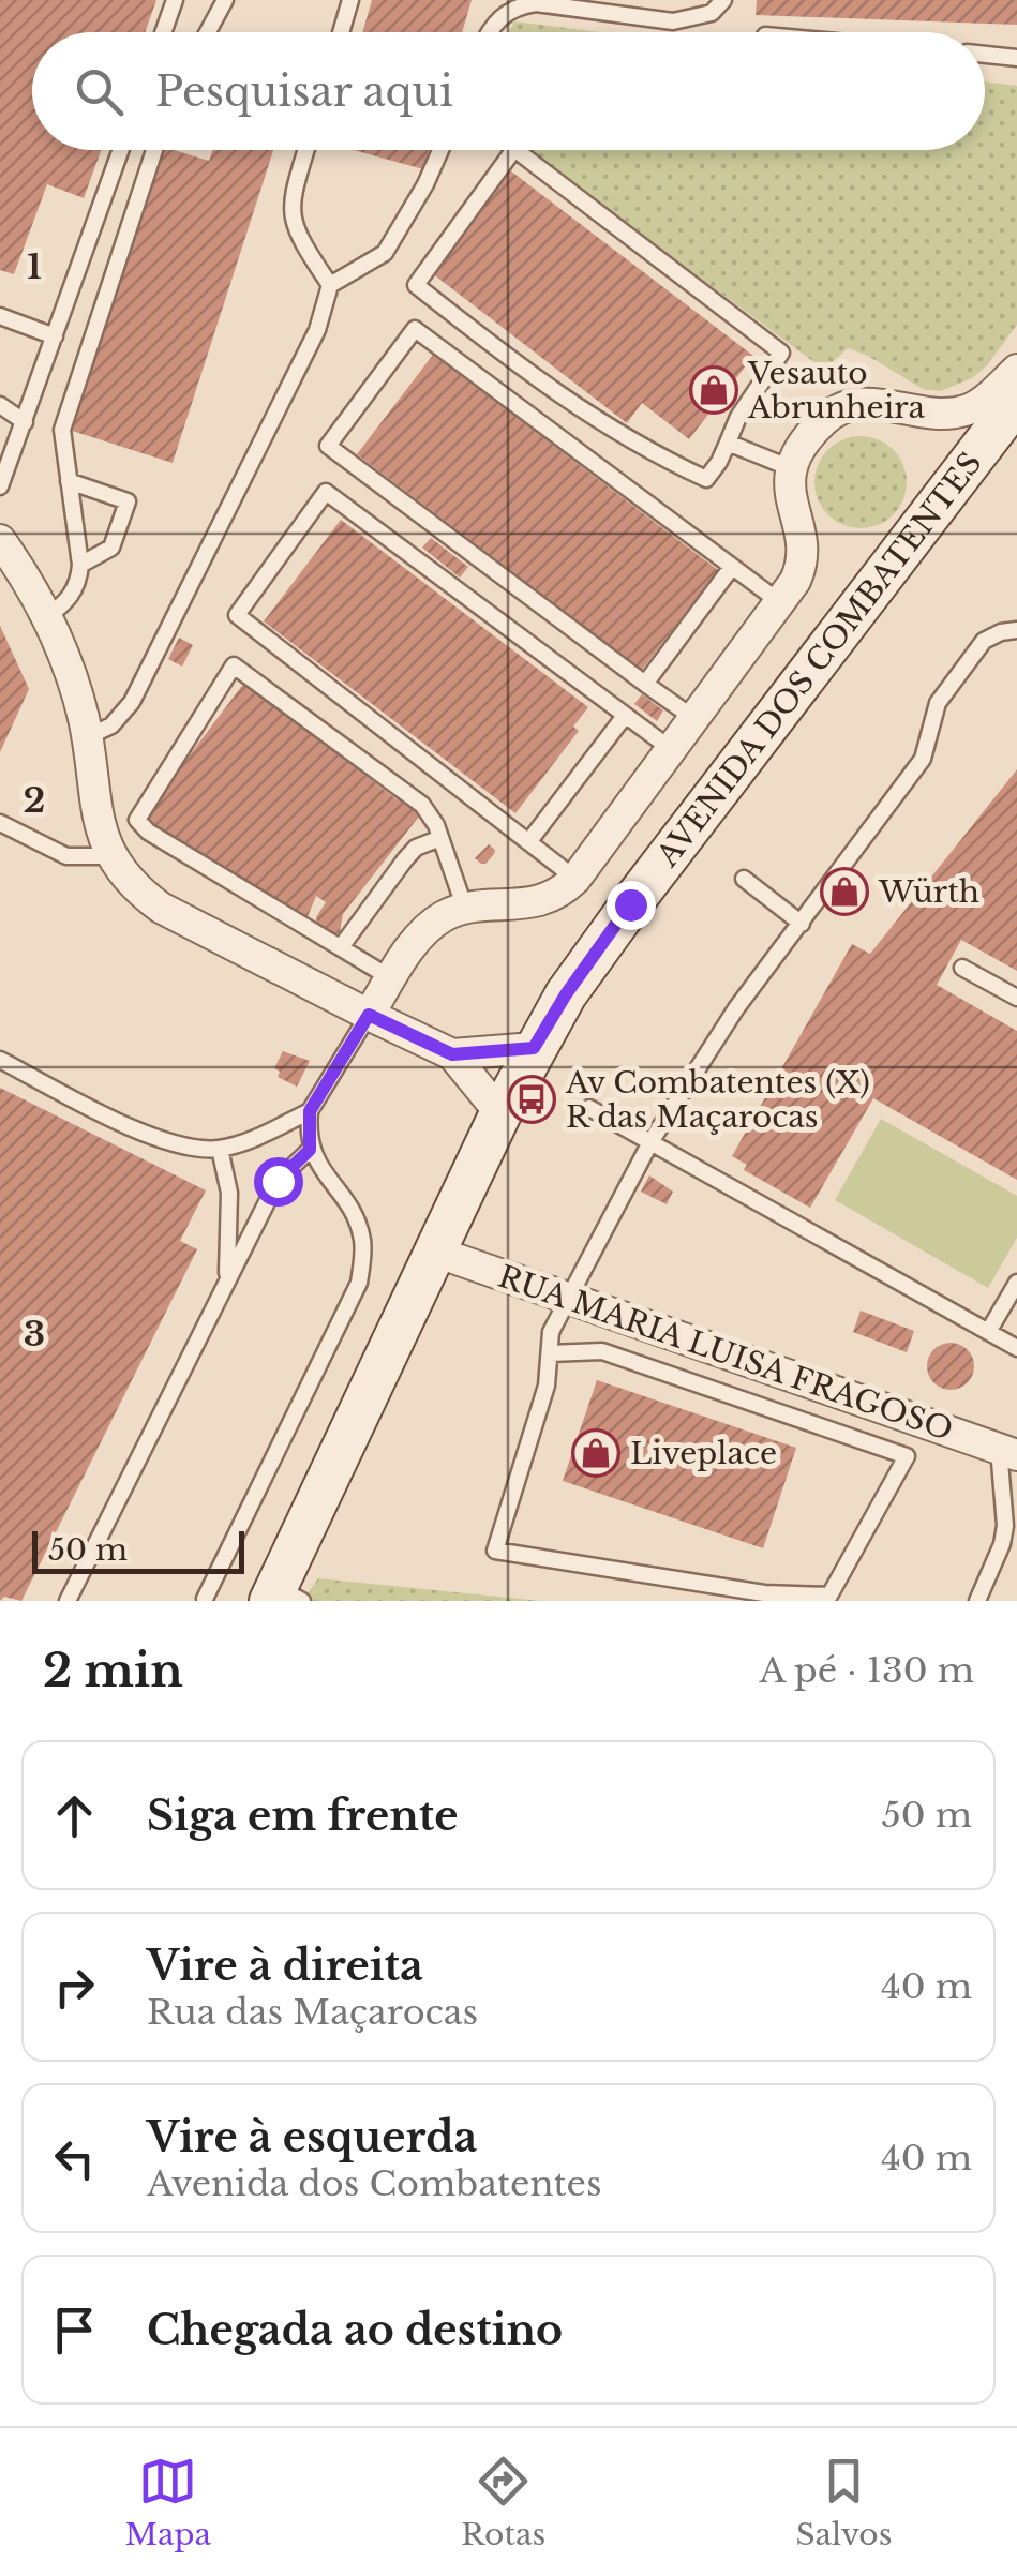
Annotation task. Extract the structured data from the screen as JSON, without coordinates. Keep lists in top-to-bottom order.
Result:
{
  "streets": {
    "street": ["AVENIDA DOS COMBATENTES", "RUA MARIA LUISA FRAGOSO"]
  },
  "crossings": [
    ["AVENIDA DOS COMBATENTES", "RUA MARIA LUISA FRAGOSO"]
  ],
  "places": {
    "shop": ["Vesauto Abrunheira", "Würth", "Liveplace"],
    "bus stop": ["Av Combatentes (X) R das Maçarocas"]
  },
  "scale_bar": "50 m",
  "page": {
    "search": "Pesquisar aqui",
    "scale": "50 m",
    "heading": ["2 min", "A pé · 130 m"],
    "list": [
      ["Siga em frente", "50 m"],
      ["Vire à direita", "Rua das Maçarocas", "40 m"],
      ["Vire à esquerda", "Avenida dos Combatentes", "40 m"],
      "Chegada ao destino"
    ],
    "nav": ["Mapa", "Rotas", "Salvos"]
  },
  "grid": {
    "rows": ["1", "2", "3"]
  }
}
